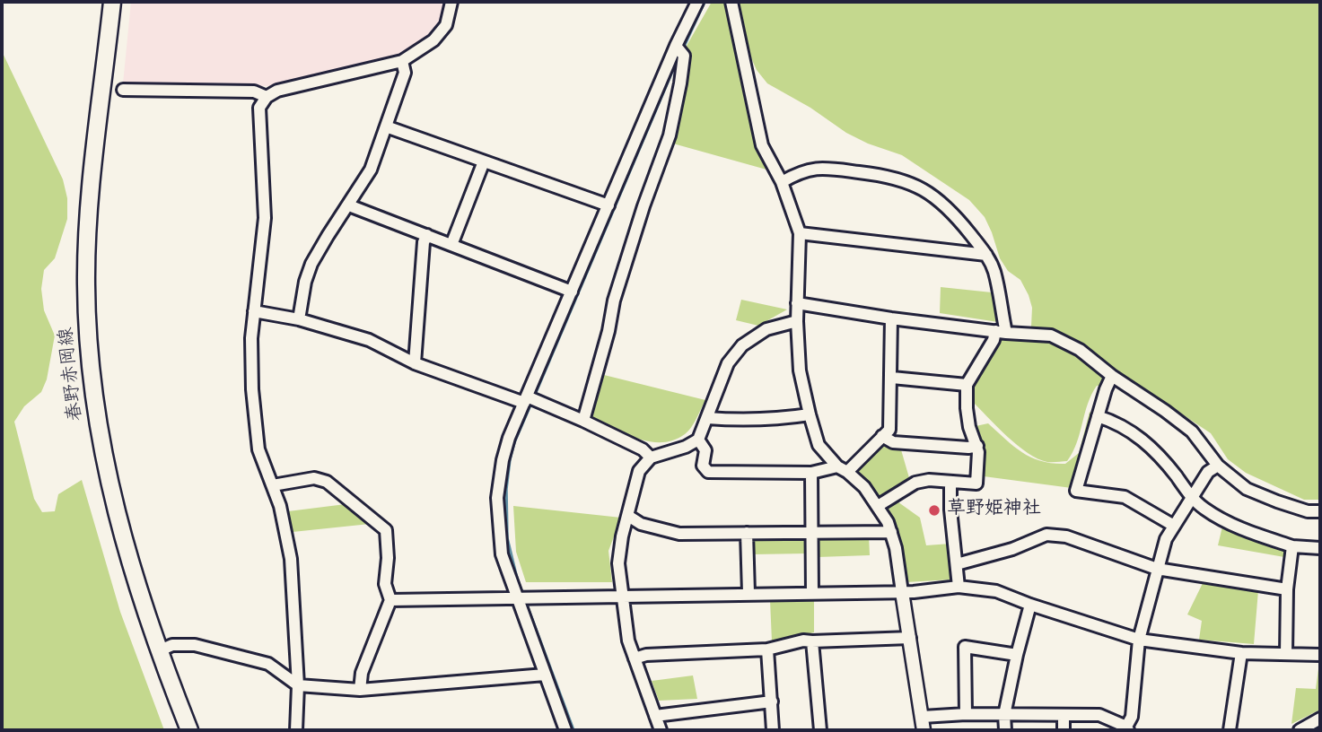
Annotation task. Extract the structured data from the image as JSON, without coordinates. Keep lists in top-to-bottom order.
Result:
{
  "streets": {
    "main road": ["春野赤岡線"]
  },
  "places": ["草野姫神社"]
}
